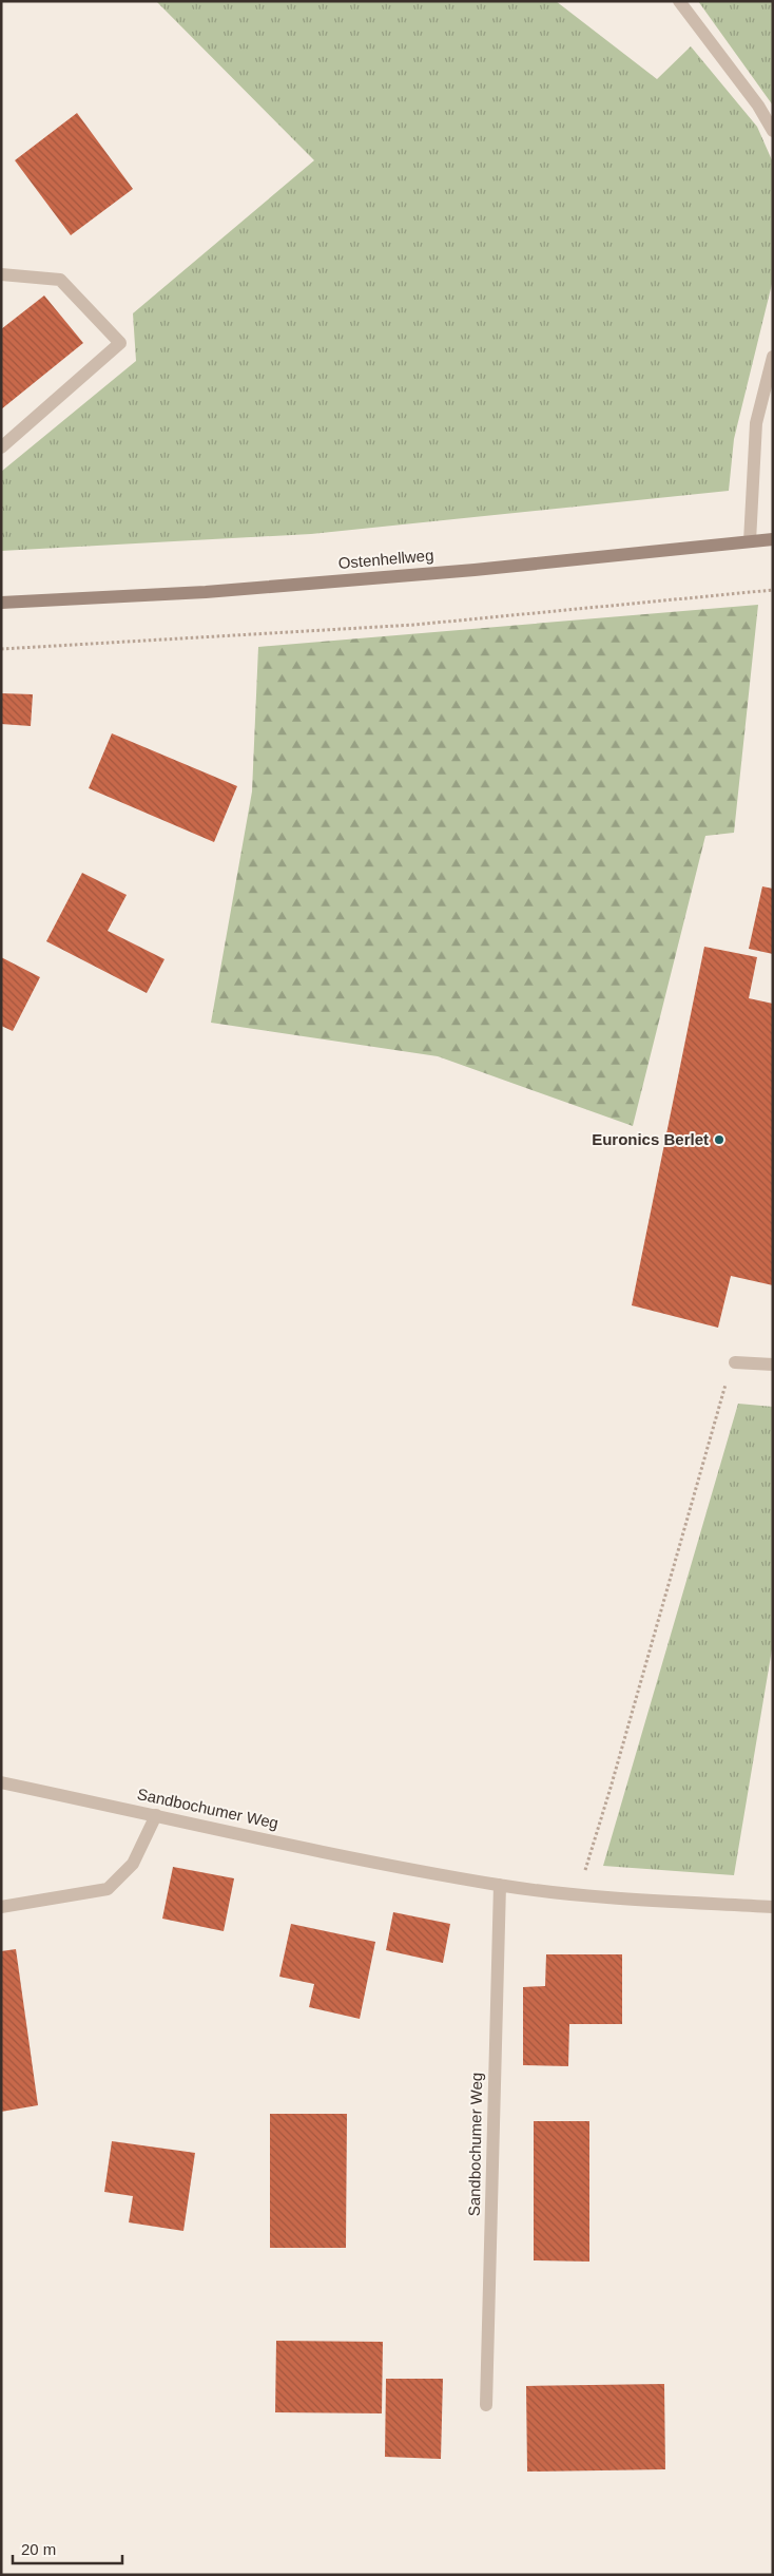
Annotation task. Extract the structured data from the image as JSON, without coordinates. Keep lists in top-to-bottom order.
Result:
{
  "streets": {
    "main road": ["Ostenhellweg"],
    "street": ["Sandbochumer Weg"]
  },
  "places": ["Euronics Berlet"],
  "scale_bar": "20 m"
}
